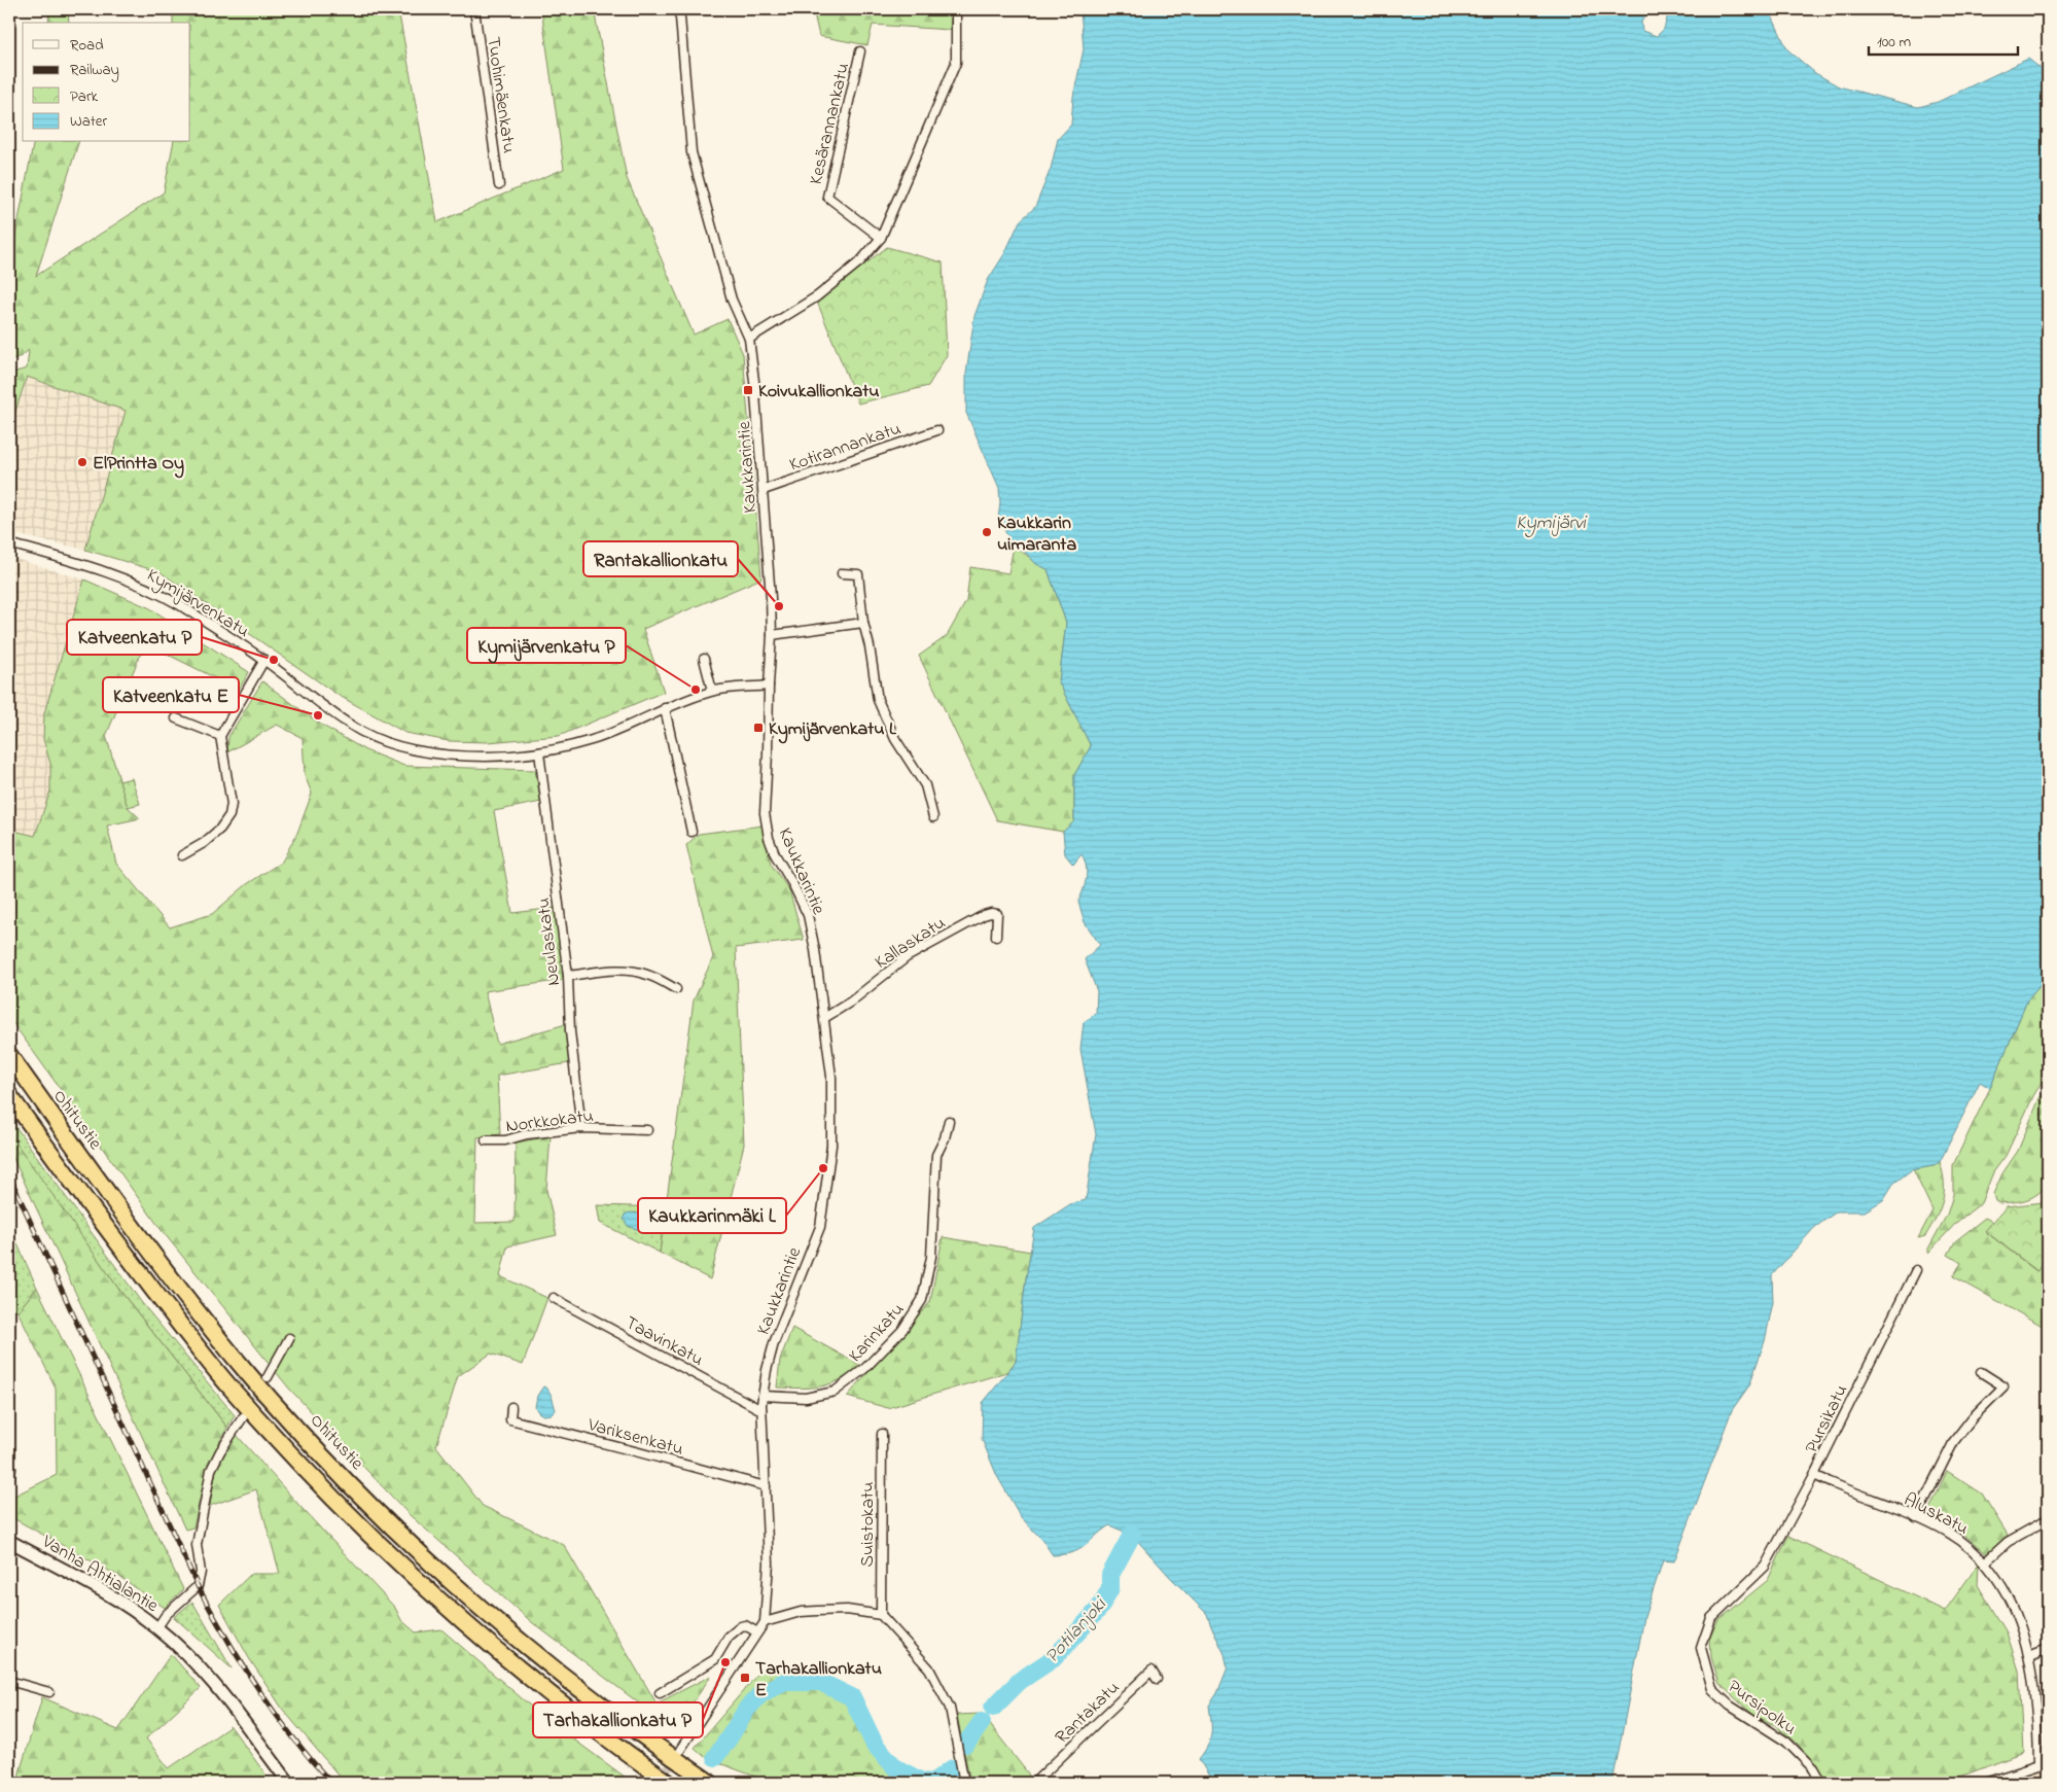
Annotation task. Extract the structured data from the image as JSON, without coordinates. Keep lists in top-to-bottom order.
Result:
{
  "streets": {
    "highway": ["Ohitustie"],
    "street": [
      "Tuohimäenkatu",
      "Kesärannankatu",
      "Kotirannankatu",
      "Kaukkarintie",
      "Kymijärvenkatu",
      "Neulaskatu",
      "Kallaskatu",
      "Norkkokatu",
      "Karinkatu",
      "Taavinkatu",
      "Pursikatu",
      "Variksenkatu",
      "Aluskatu",
      "Suistokatu",
      "Vanha Ahtialantie",
      "Pursipolku",
      "Rantakatu"
    ]
  },
  "crossings": [
    ["Kotirannankatu", "Kaukkarintie"],
    ["Kaukkarintie", "Kymijärvenkatu"],
    ["Kaukkarintie", "Kallaskatu"],
    ["Kaukkarintie", "Karinkatu"],
    ["Kaukkarintie", "Taavinkatu"],
    ["Kaukkarintie", "Variksenkatu"],
    ["Kymijärvenkatu", "Neulaskatu"],
    ["Neulaskatu", "Norkkokatu"],
    ["Pursikatu", "Aluskatu"],
    ["Pursikatu", "Pursipolku"]
  ],
  "water": ["Kymijärvi", "Potilanjoki"],
  "places": {
    "transit": ["Koivukallionkatu", "Kymijärvenkatu L", "Tarhakallionkatu E"],
    "other": [
      "ElPrintta Oy",
      "Kaukkarin uimaranta",
      "Rantakallionkatu",
      "Katveenkatu P",
      "Kymijärvenkatu P",
      "Katveenkatu E",
      "Kaukkarinmäki L",
      "Tarhakallionkatu P"
    ]
  },
  "legend": [
    "Road",
    "Railway",
    "Park",
    "Water"
  ],
  "scale_bar": "100 m"
}
